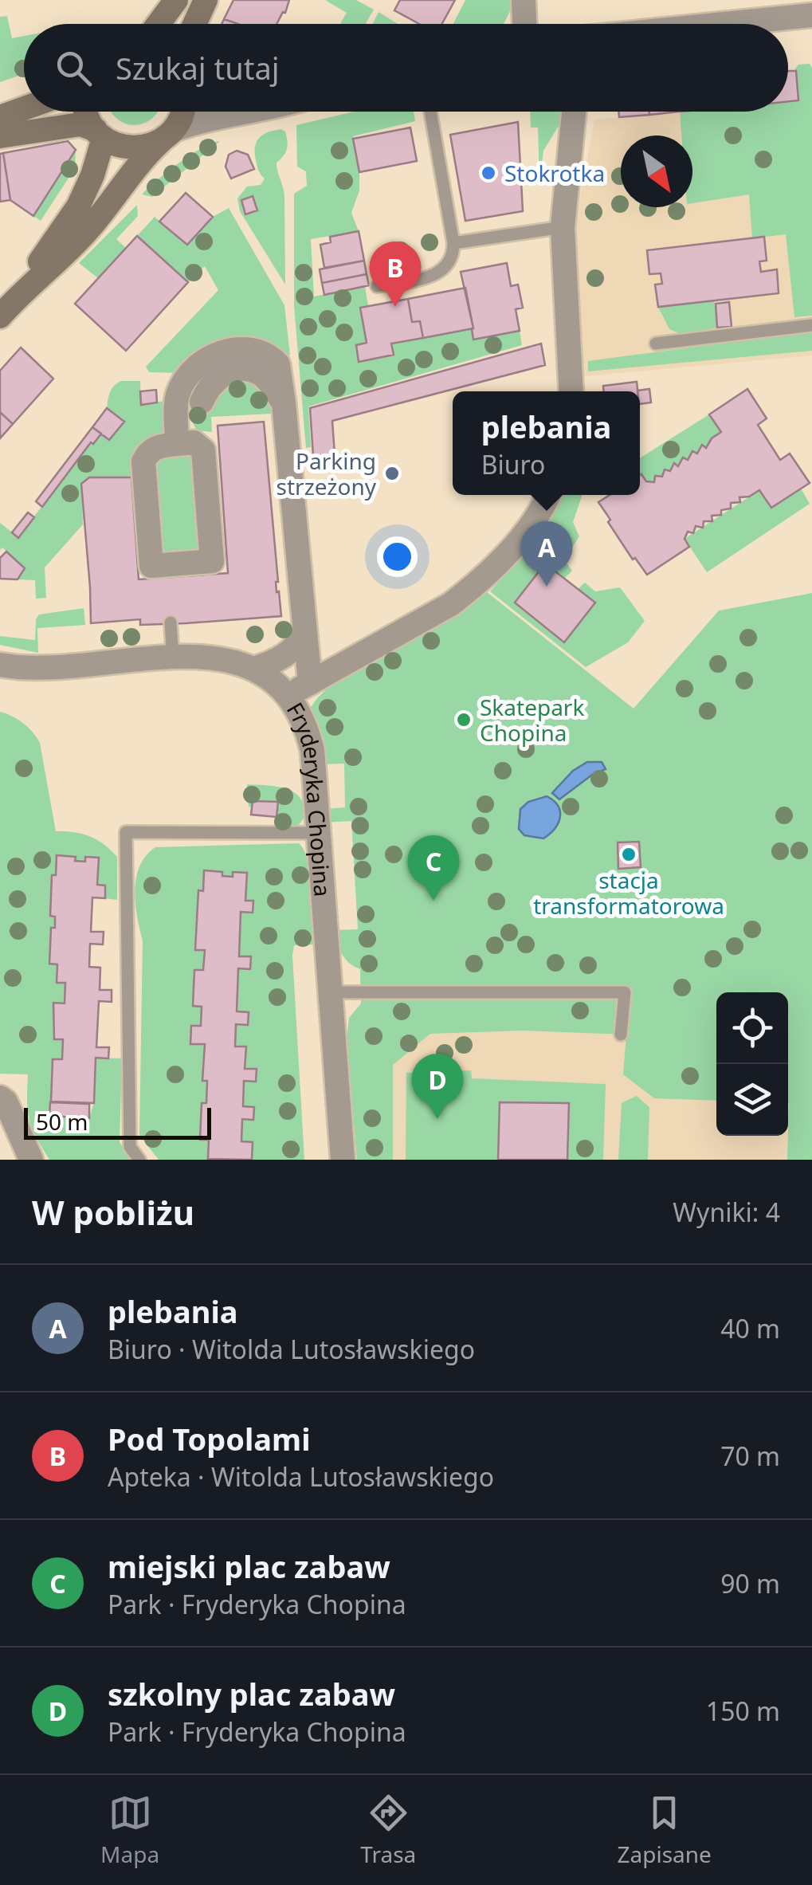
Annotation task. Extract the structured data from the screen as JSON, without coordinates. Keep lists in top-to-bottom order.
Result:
{
  "streets": {
    "street": ["Fryderyka Chopina"]
  },
  "places": [
    "Stokrotka",
    "Parking strzeżony",
    "Skatepark Chopina",
    "stacja transformatorowa"
  ],
  "scale_bar": "50 m",
  "north": "bottom right",
  "page": {
    "search": "Szukaj tutaj",
    "pins": [
      "B",
      "A",
      "C",
      "D"
    ],
    "popup": ["plebania", "Biuro"],
    "scale": "50 m",
    "heading": ["W pobliżu", "Wyniki: 4"],
    "list": [
      {
        "mark": "A",
        "name": "plebania",
        "note": "Biuro · Witolda Lutosławskiego",
        "value": "40 m"
      },
      {
        "mark": "B",
        "name": "Pod Topolami",
        "note": "Apteka · Witolda Lutosławskiego",
        "value": "70 m"
      },
      {
        "mark": "C",
        "name": "miejski plac zabaw",
        "note": "Park · Fryderyka Chopina",
        "value": "90 m"
      },
      {
        "mark": "D",
        "name": "szkolny plac zabaw",
        "note": "Park · Fryderyka Chopina",
        "value": "150 m"
      }
    ],
    "nav": ["Mapa", "Trasa", "Zapisane"]
  }
}
